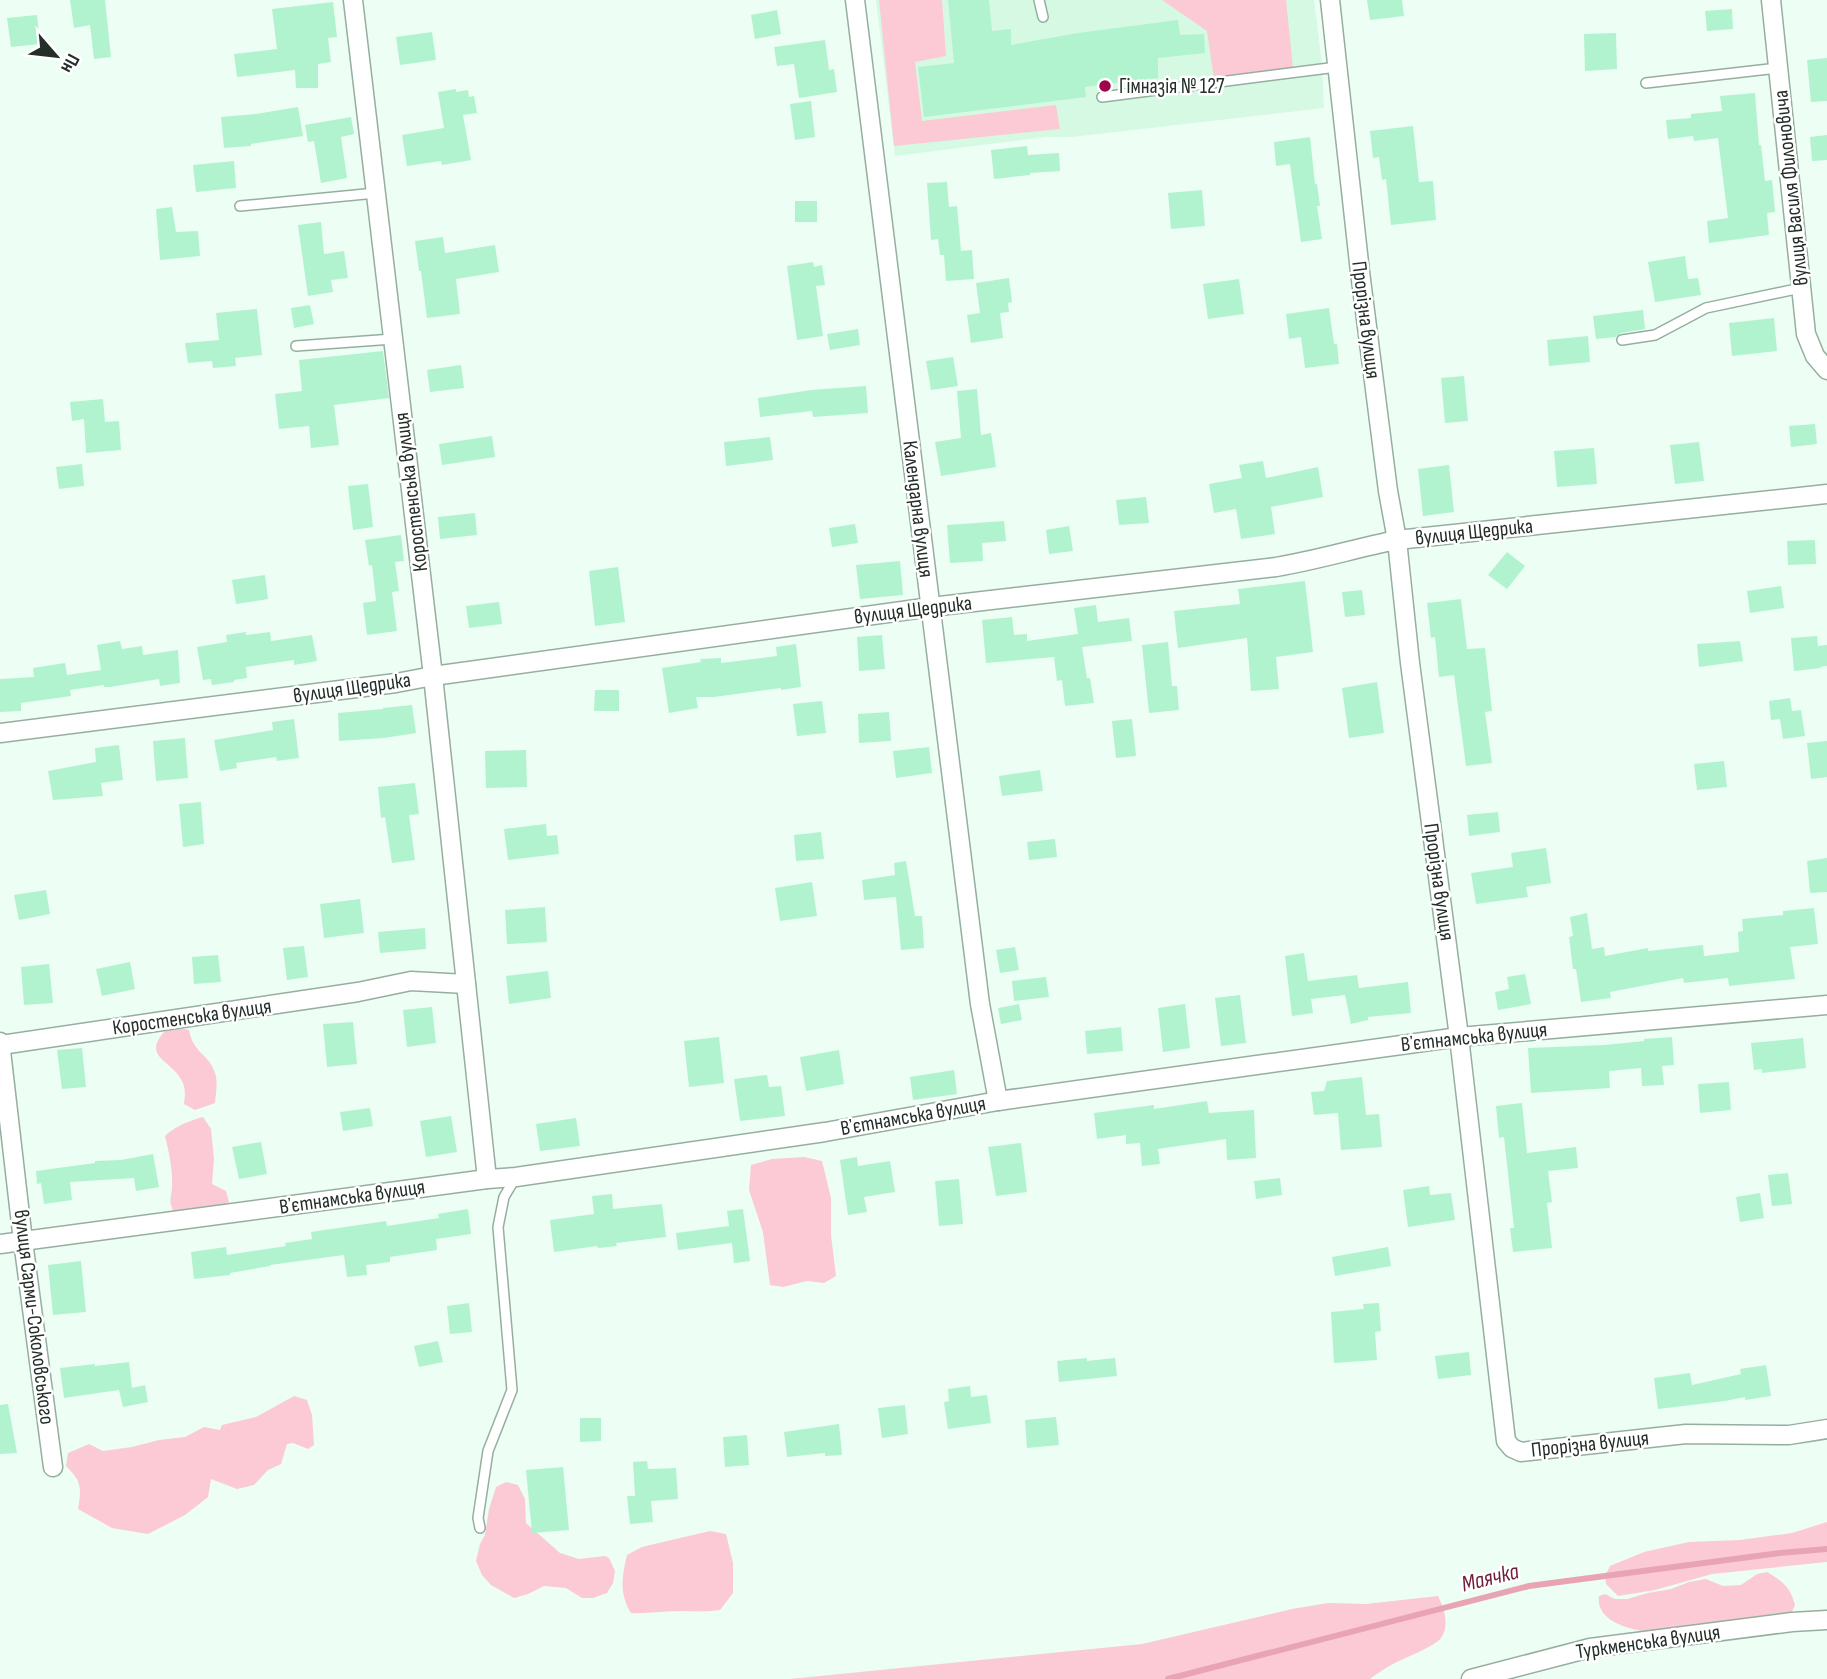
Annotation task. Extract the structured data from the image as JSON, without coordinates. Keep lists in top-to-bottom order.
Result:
{
  "streets": {
    "street": [
      "вулиця Василя Филоновича",
      "Прорізна вулиця",
      "Коростенська вулиця",
      "Календарна вулиця",
      "вулиця Щедрика",
      "Вʼєтнамська вулиця",
      "вулиця Сарми-Соколовського",
      "Туркменська вулиця"
    ]
  },
  "crossings": [
    ["Прорізна вулиця", "вулиця Щедрика"],
    ["Прорізна вулиця", "Вʼєтнамська вулиця"],
    ["Коростенська вулиця", "вулиця Щедрика"],
    ["Коростенська вулиця", "Вʼєтнамська вулиця"],
    ["Коростенська вулиця", "вулиця Сарми-Соколовського"],
    ["Календарна вулиця", "вулиця Щедрика"],
    ["Календарна вулиця", "Вʼєтнамська вулиця"],
    ["Вʼєтнамська вулиця", "вулиця Сарми-Соколовського"]
  ],
  "water": ["Маячка"],
  "places": ["Гімназія № 127"],
  "north": "bottom right"
}
